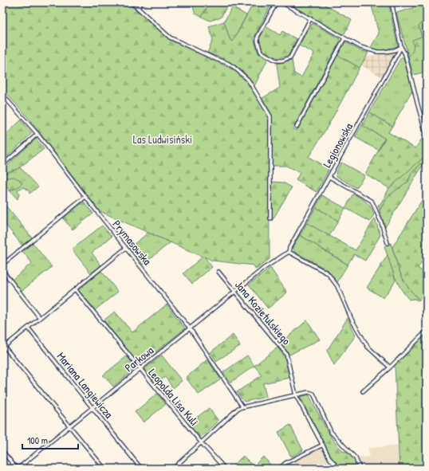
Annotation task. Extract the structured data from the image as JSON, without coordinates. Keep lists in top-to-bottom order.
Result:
{
  "streets": {
    "street": [
      "Legionowska",
      "Prymasowska",
      "Jana Kozietulskiego",
      "Parkowa",
      "Mariana Langiewicza",
      "Leopolda Lisa Kuli"
    ]
  },
  "crossings": [
    ["Legionowska", "Parkowa"],
    ["Prymasowska", "Parkowa"],
    ["Jana Kozietulskiego", "Parkowa"],
    ["Parkowa", "Mariana Langiewicza"],
    ["Parkowa", "Leopolda Lisa Kuli"]
  ],
  "parks": ["Las Ludwisiński"],
  "scale_bar": "100 m"
}
